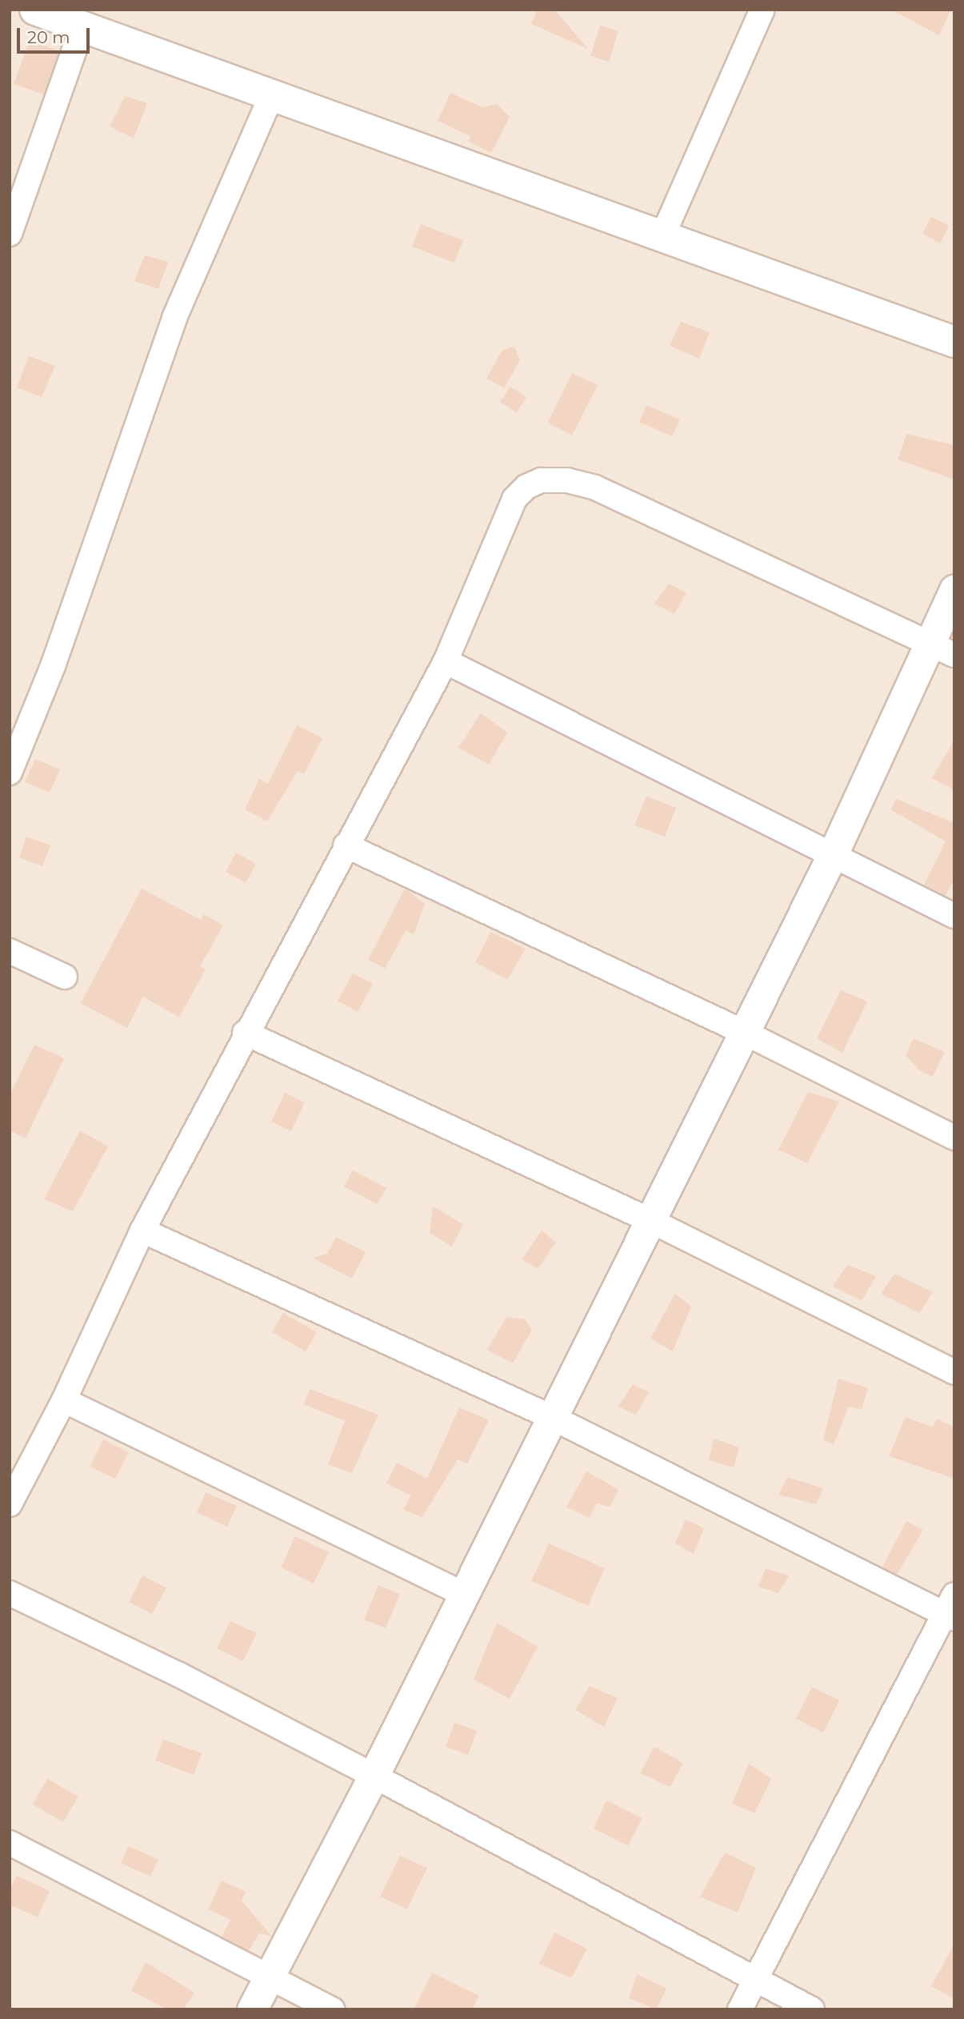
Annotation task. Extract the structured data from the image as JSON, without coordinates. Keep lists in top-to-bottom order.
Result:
{
  "scale_bar": "20 m"
}
